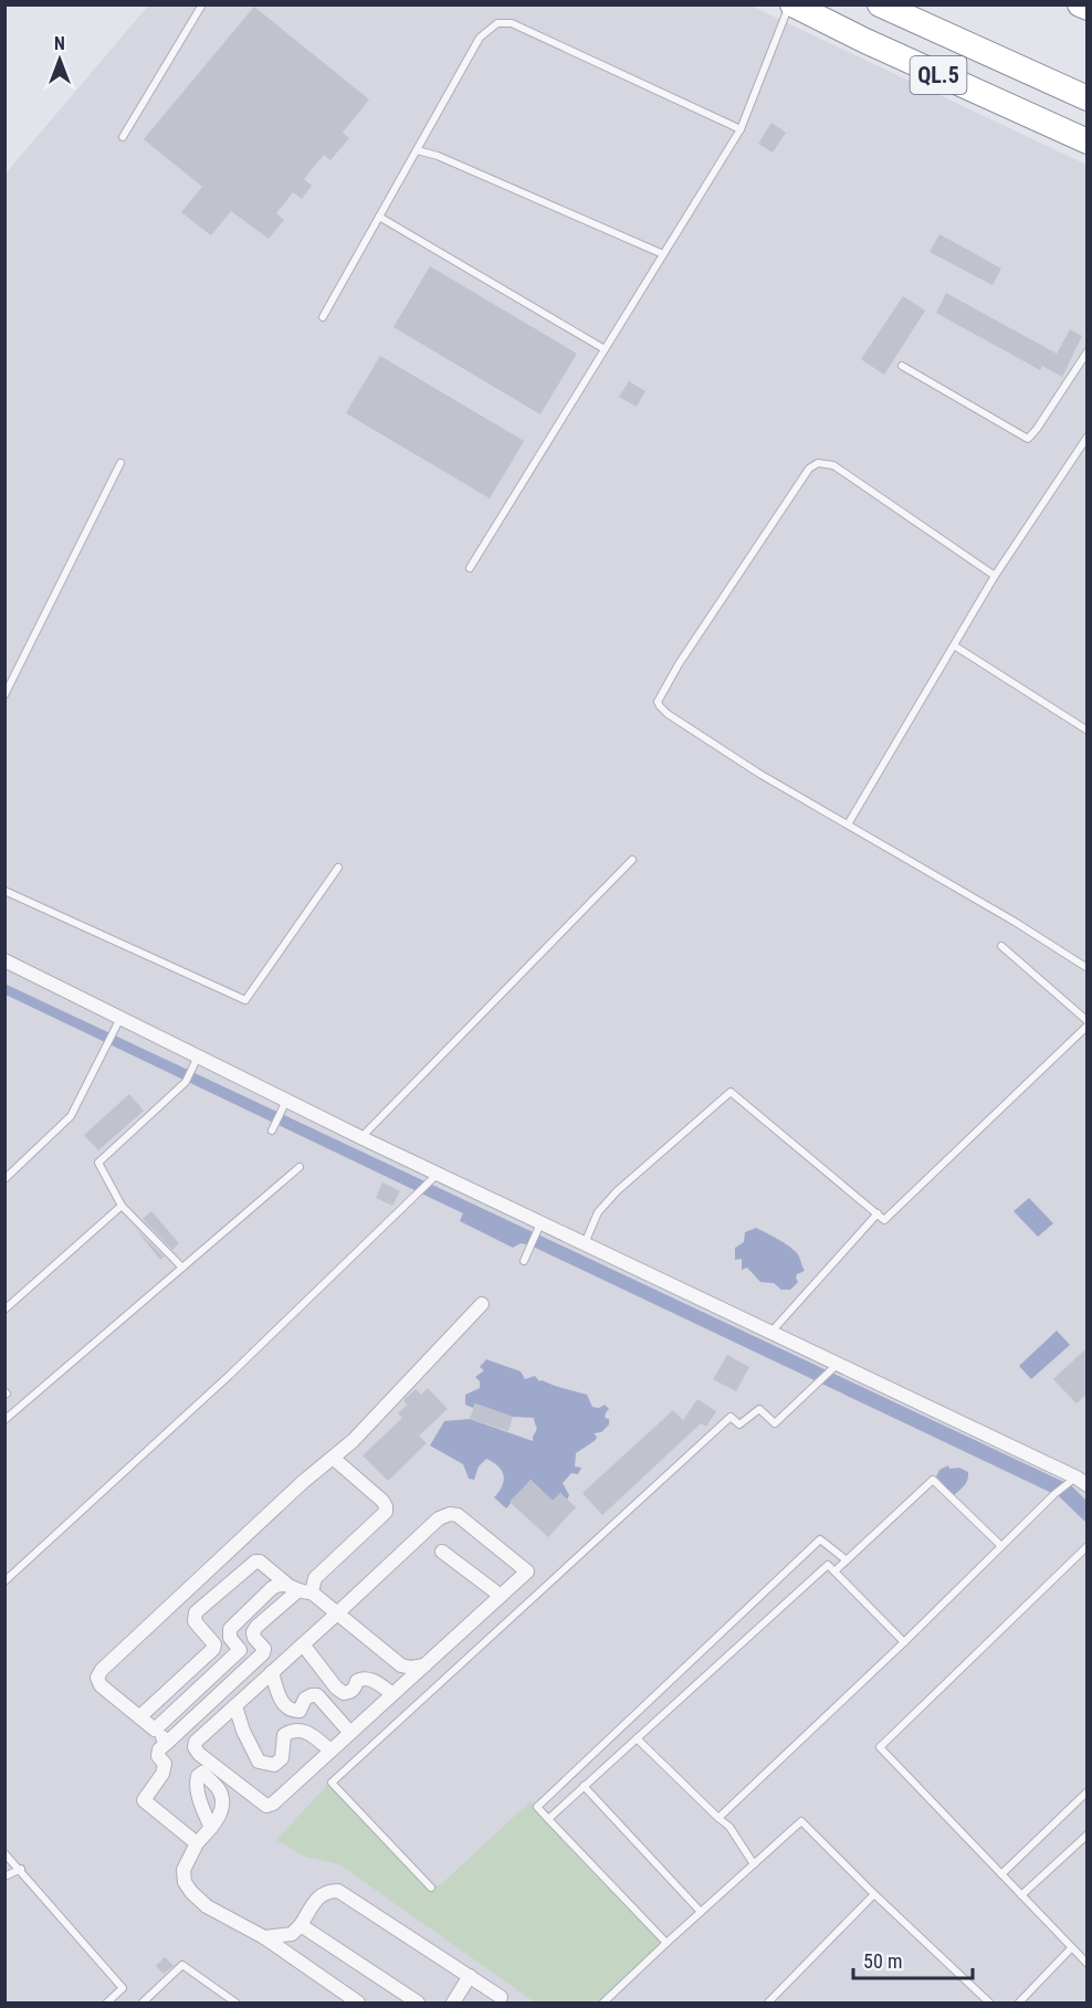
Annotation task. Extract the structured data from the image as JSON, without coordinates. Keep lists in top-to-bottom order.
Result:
{
  "streets": {
    "highway": ["QL.5"]
  },
  "scale_bar": "50 m",
  "north": "top"
}
